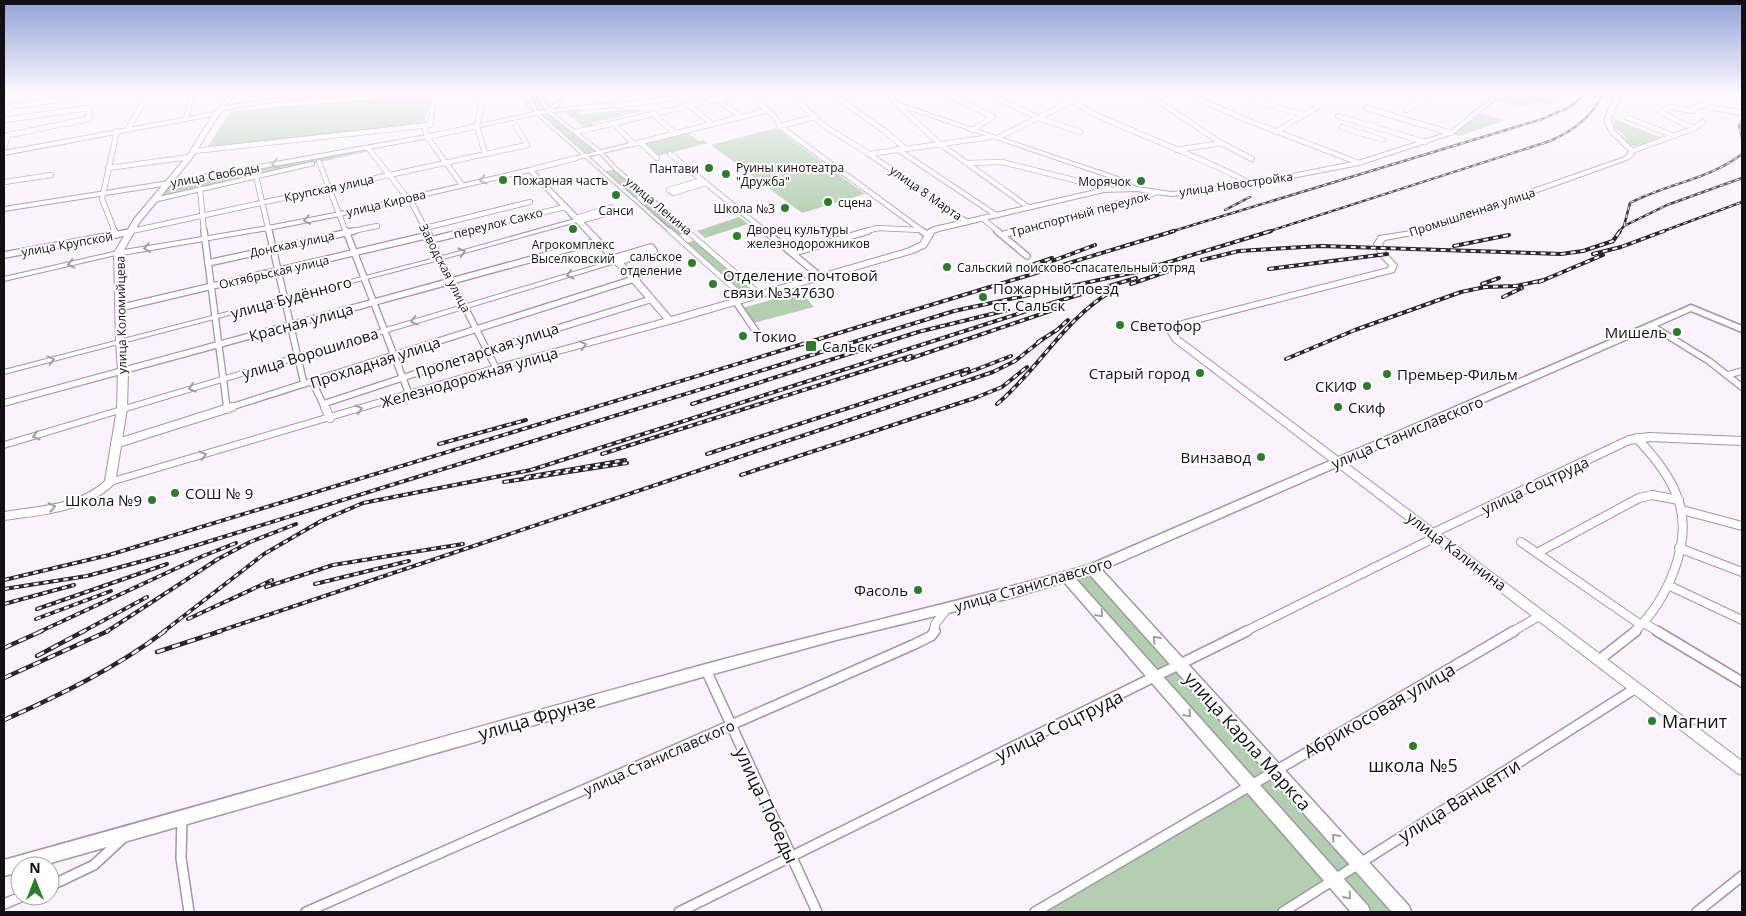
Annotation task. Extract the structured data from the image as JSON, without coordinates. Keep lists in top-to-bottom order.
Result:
{
  "streets": {
    "main road": [
      "улица Новостройка",
      "улица Кирова",
      "Промышленная улица",
      "улица Коломийцева",
      "Железнодорожная улица",
      "улица Станиславского",
      "улица Калинина",
      "улица Фрунзе",
      "улица Карла Маркса"
    ],
    "street": [
      "улица Свободы",
      "Крупская улица",
      "улица 8 Марта",
      "улица Ленина",
      "Транспортный переулок",
      "переулок Сакко",
      "улица Крупской",
      "Донская улица",
      "Заводская улица",
      "Октябрьская улица",
      "улица Будённого",
      "Красная улица",
      "Пролетарская улица",
      "улица Ворошилова",
      "Прохладная улица",
      "улица Соцтруда",
      "Абрикосовая улица",
      "улица Ванцетти",
      "улица Победы"
    ]
  },
  "crossings": [
    ["улица Свободы", "Заводская улица"],
    ["улица Свободы", "улица Коломийцева"],
    ["улица Новостройка", "улица 8 Марта"],
    ["улица Новостройка", "Транспортный переулок"],
    ["улица Новостройка", "Железнодорожная улица"],
    ["Крупская улица", "улица Крупской"],
    ["Крупская улица", "Заводская улица"],
    ["Крупская улица", "улица Коломийцева"],
    ["улица Кирова", "улица Ленина"],
    ["улица Кирова", "Заводская улица"],
    ["улица Кирова", "улица Коломийцева"],
    ["улица Ленина", "Железнодорожная улица"],
    ["Промышленная улица", "улица Калинина"],
    ["переулок Сакко", "Заводская улица"],
    ["переулок Сакко", "Октябрьская улица"],
    ["улица Крупской", "улица Коломийцева"],
    ["Заводская улица", "Октябрьская улица"],
    ["Заводская улица", "улица Будённого"],
    ["Заводская улица", "Красная улица"],
    ["Заводская улица", "Пролетарская улица"],
    ["Заводская улица", "улица Ворошилова"],
    ["Заводская улица", "Прохладная улица"],
    ["Заводская улица", "Железнодорожная улица"],
    ["Октябрьская улица", "улица Коломийцева"],
    ["улица Будённого", "улица Коломийцева"],
    ["улица Коломийцева", "Красная улица"],
    ["улица Коломийцева", "улица Ворошилова"],
    ["улица Коломийцева", "Прохладная улица"],
    ["улица Коломийцева", "Железнодорожная улица"],
    ["улица Станиславского", "улица Калинина"],
    ["улица Станиславского", "улица Фрунзе"],
    ["улица Станиславского", "улица Карла Маркса"],
    ["улица Станиславского", "улица Победы"],
    ["улица Соцтруда", "улица Калинина"],
    ["улица Соцтруда", "улица Карла Маркса"],
    ["улица Соцтруда", "улица Победы"],
    ["улица Калинина", "Абрикосовая улица"],
    ["улица Калинина", "улица Ванцетти"],
    ["Абрикосовая улица", "улица Карла Маркса"],
    ["улица Фрунзе", "улица Победы"],
    ["улица Карла Маркса", "улица Ванцетти"]
  ],
  "one_way": ["улица Ворошилова", "Железнодорожная улица"],
  "places": {
    "other": [
      "Пантави",
      "Руины кинотеатра \"Дружба\"",
      "Пожарная часть",
      "Морячок",
      "Санси",
      "сцена",
      "Школа №3",
      "Агрокомплекс Выселковский",
      "Дворец культуры железнодорожников",
      "сальское отделение",
      "Сальский поисково-спасательный отряд",
      "Отделение почтовой связи №347630",
      "Пожарный поезд ст. Сальск",
      "Светофор",
      "Мишель",
      "Токио",
      "Старый город",
      "Премьер-Фильм",
      "СКИФ",
      "Скиф",
      "Винзавод",
      "СОШ № 9",
      "Школа №9",
      "Фасоль",
      "Магнит",
      "школа №5"
    ],
    "transit": ["Сальск"]
  },
  "north": "top"
}
